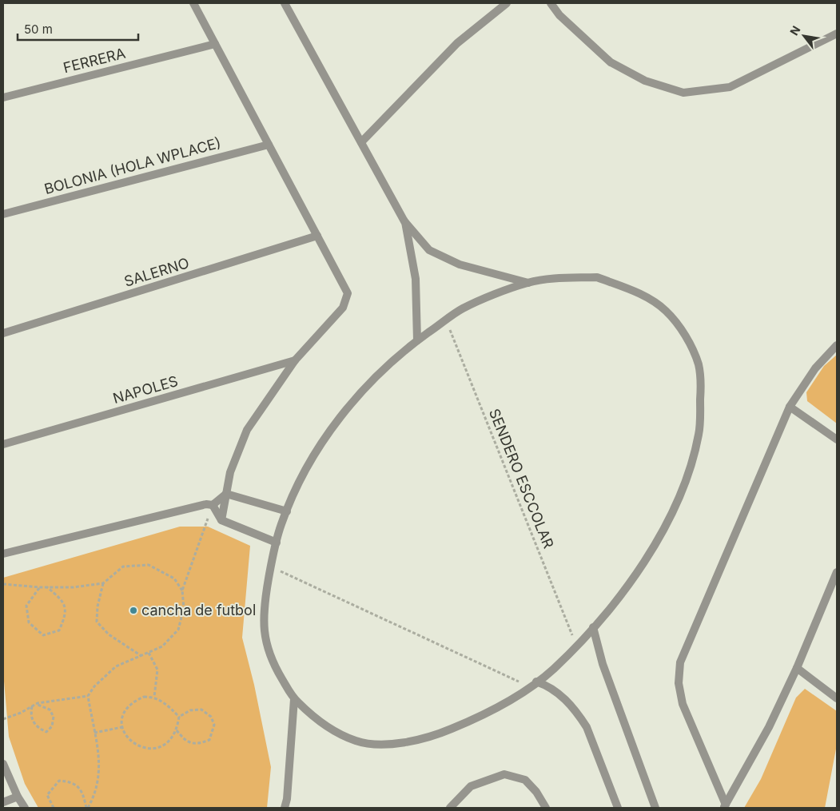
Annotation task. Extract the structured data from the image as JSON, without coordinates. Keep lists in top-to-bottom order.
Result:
{
  "streets": {
    "street": [
      "FERRERA",
      "BOLONIA (HOLA WPLACE)",
      "SALERNO",
      "NAPOLES"
    ],
    "path": ["SENDERO ESCCOLAR"]
  },
  "places": ["cancha de futbol"],
  "scale_bar": "50 m",
  "north": "top left"
}
